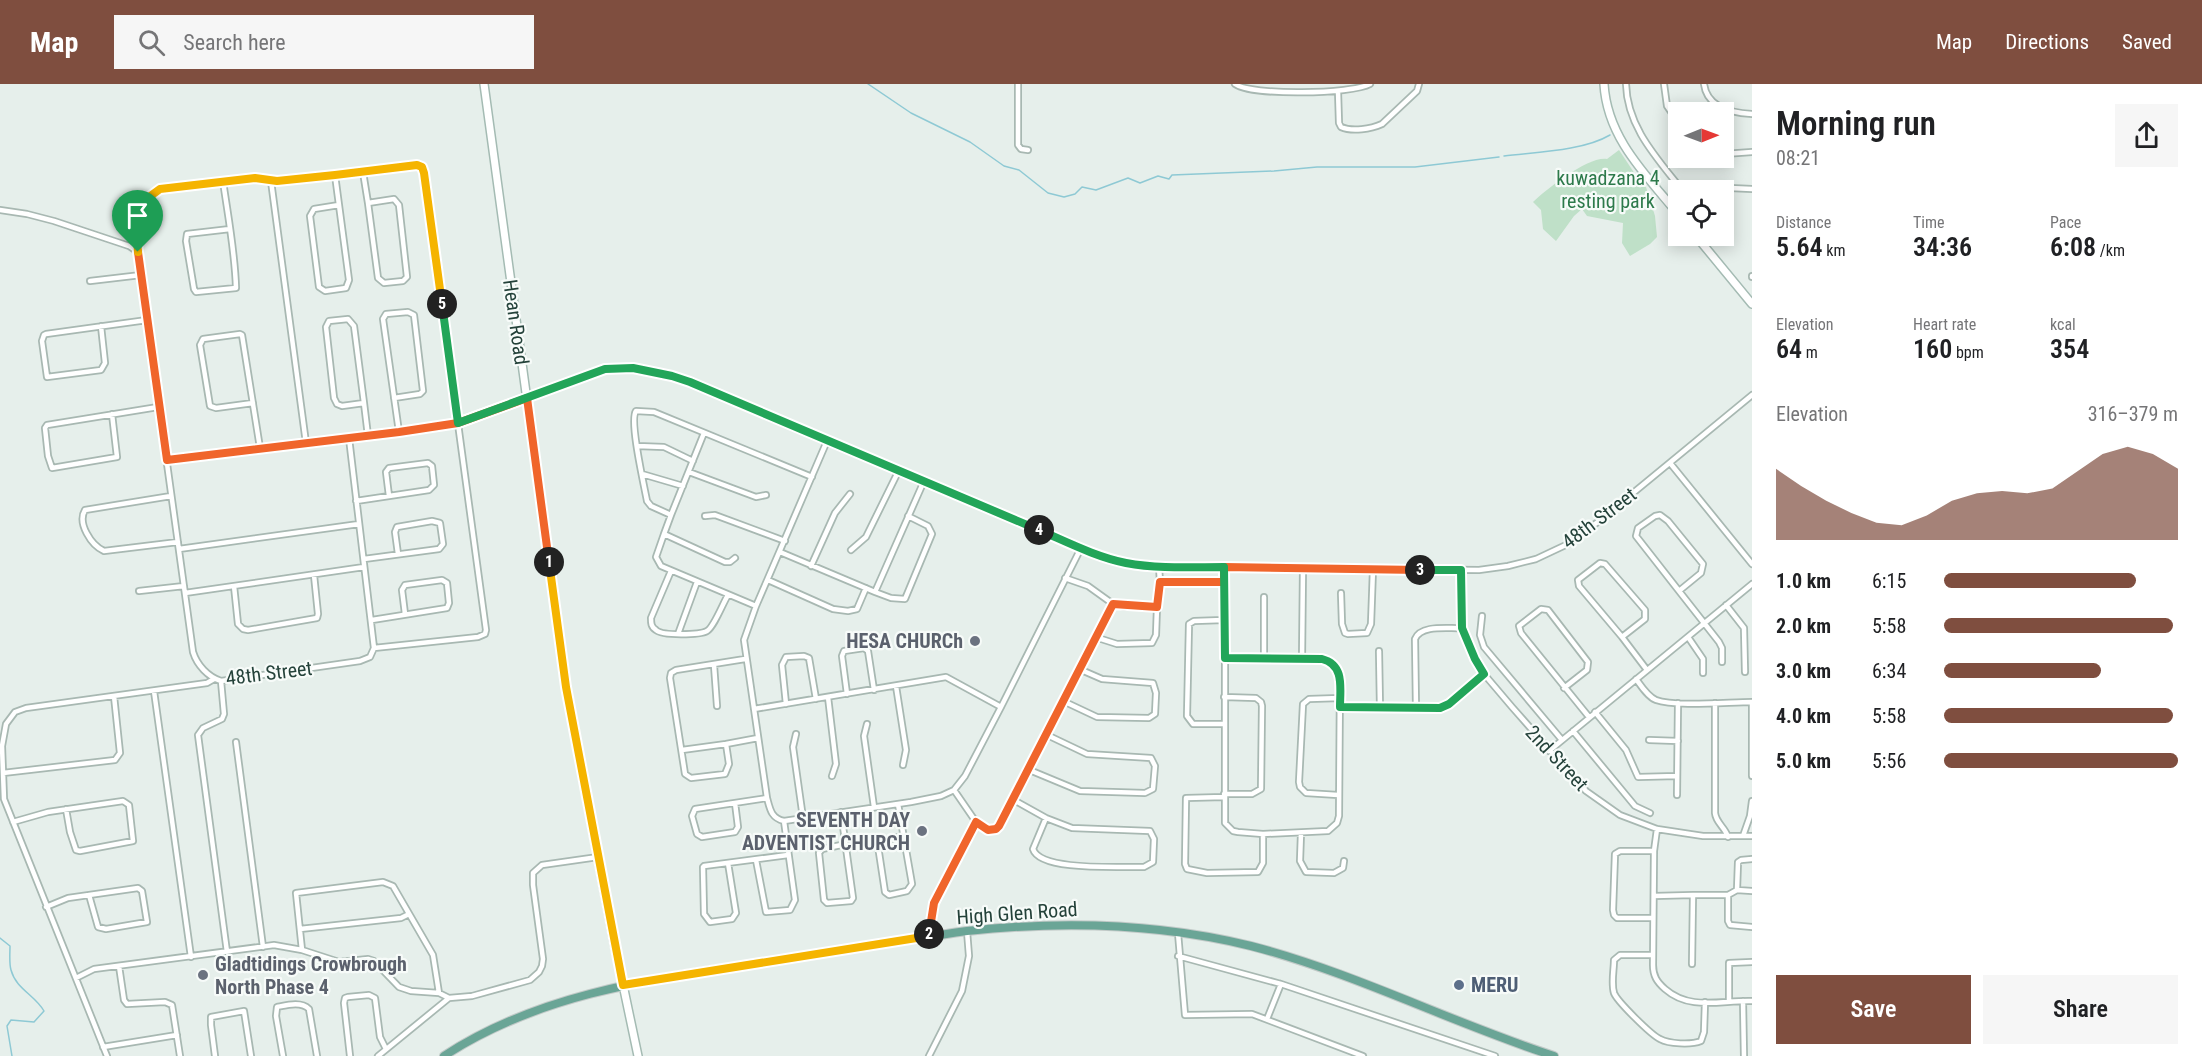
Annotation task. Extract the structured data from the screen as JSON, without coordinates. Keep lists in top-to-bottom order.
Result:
{
  "streets": {
    "main road": ["High Glen Road"],
    "street": ["Hean Road", "48th Street", "2nd Street"]
  },
  "crossings": [
    ["Hean Road", "48th Street"],
    ["Hean Road", "High Glen Road"],
    ["48th Street", "2nd Street"]
  ],
  "parks": ["kuwadzana 4 resting park"],
  "places": [
    "HESA CHURCh",
    "SEVENTH DAY ADVENTIST CHURCH",
    "Gladtidings Crowbrough North Phase 4",
    "MERU"
  ],
  "north": "right",
  "page": {
    "header": "Map",
    "search": "Search here",
    "nav": ["Map", "Directions", "Saved"],
    "heading": ["Morning run", "08:21"],
    "stats": [
      ["Distance", "5.64 km"],
      ["Time", "34:36"],
      ["Pace", "6:08 /km"],
      ["Elevation", "64 m"],
      ["Heart rate", "160 bpm"],
      ["kcal", "354"]
    ],
    "pins": [
      "5",
      "4",
      "1",
      "3",
      "2"
    ],
    "chart": ["Elevation", "316–379 m"],
    "list": [
      {
        "name": "1.0 km",
        "note": "6:15"
      },
      {
        "name": "2.0 km",
        "note": "5:58"
      },
      {
        "name": "3.0 km",
        "note": "6:34"
      },
      {
        "name": "4.0 km",
        "note": "5:58"
      },
      {
        "name": "5.0 km",
        "note": "5:56"
      }
    ],
    "buttons": ["Save", "Share"]
  }
}
